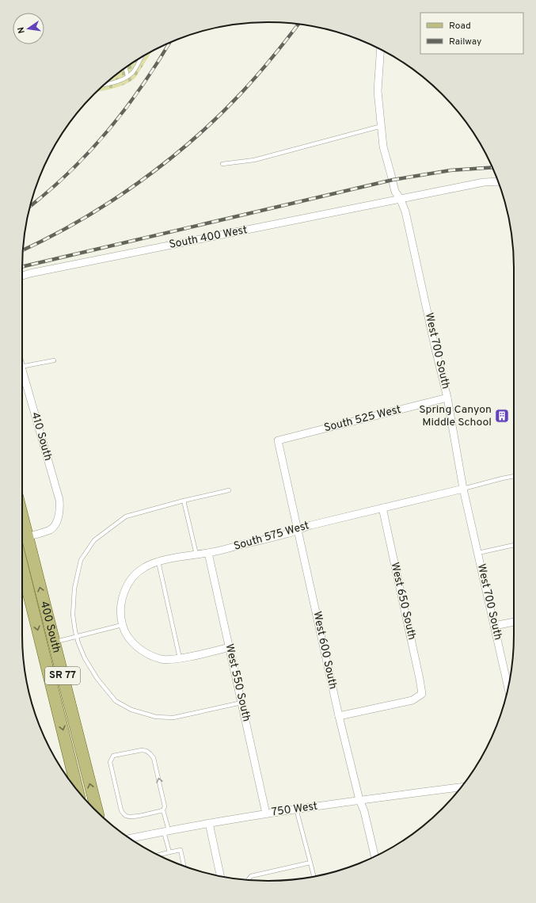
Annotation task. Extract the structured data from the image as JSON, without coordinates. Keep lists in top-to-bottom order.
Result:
{
  "streets": {
    "main road": ["400 South", "SR 77"],
    "street": [
      "South 400 West",
      "West 700 South",
      "South 525 West",
      "410 South",
      "South 575 West",
      "West 650 South",
      "West 600 South",
      "West 550 South",
      "750 West"
    ]
  },
  "crossings": [
    ["South 400 West", "West 700 South"],
    ["West 700 South", "South 525 West"],
    ["West 700 South", "South 575 West"],
    ["South 525 West", "West 600 South"],
    ["410 South", "400 South"],
    ["South 575 West", "West 650 South"],
    ["South 575 West", "West 600 South"],
    ["South 575 West", "West 550 South"],
    ["West 650 South", "West 600 South"],
    ["West 600 South", "750 West"],
    ["West 550 South", "750 West"]
  ],
  "places": {
    "building": ["Spring Canyon Middle School"]
  },
  "legend": ["Road", "Railway"],
  "north": "left"
}
